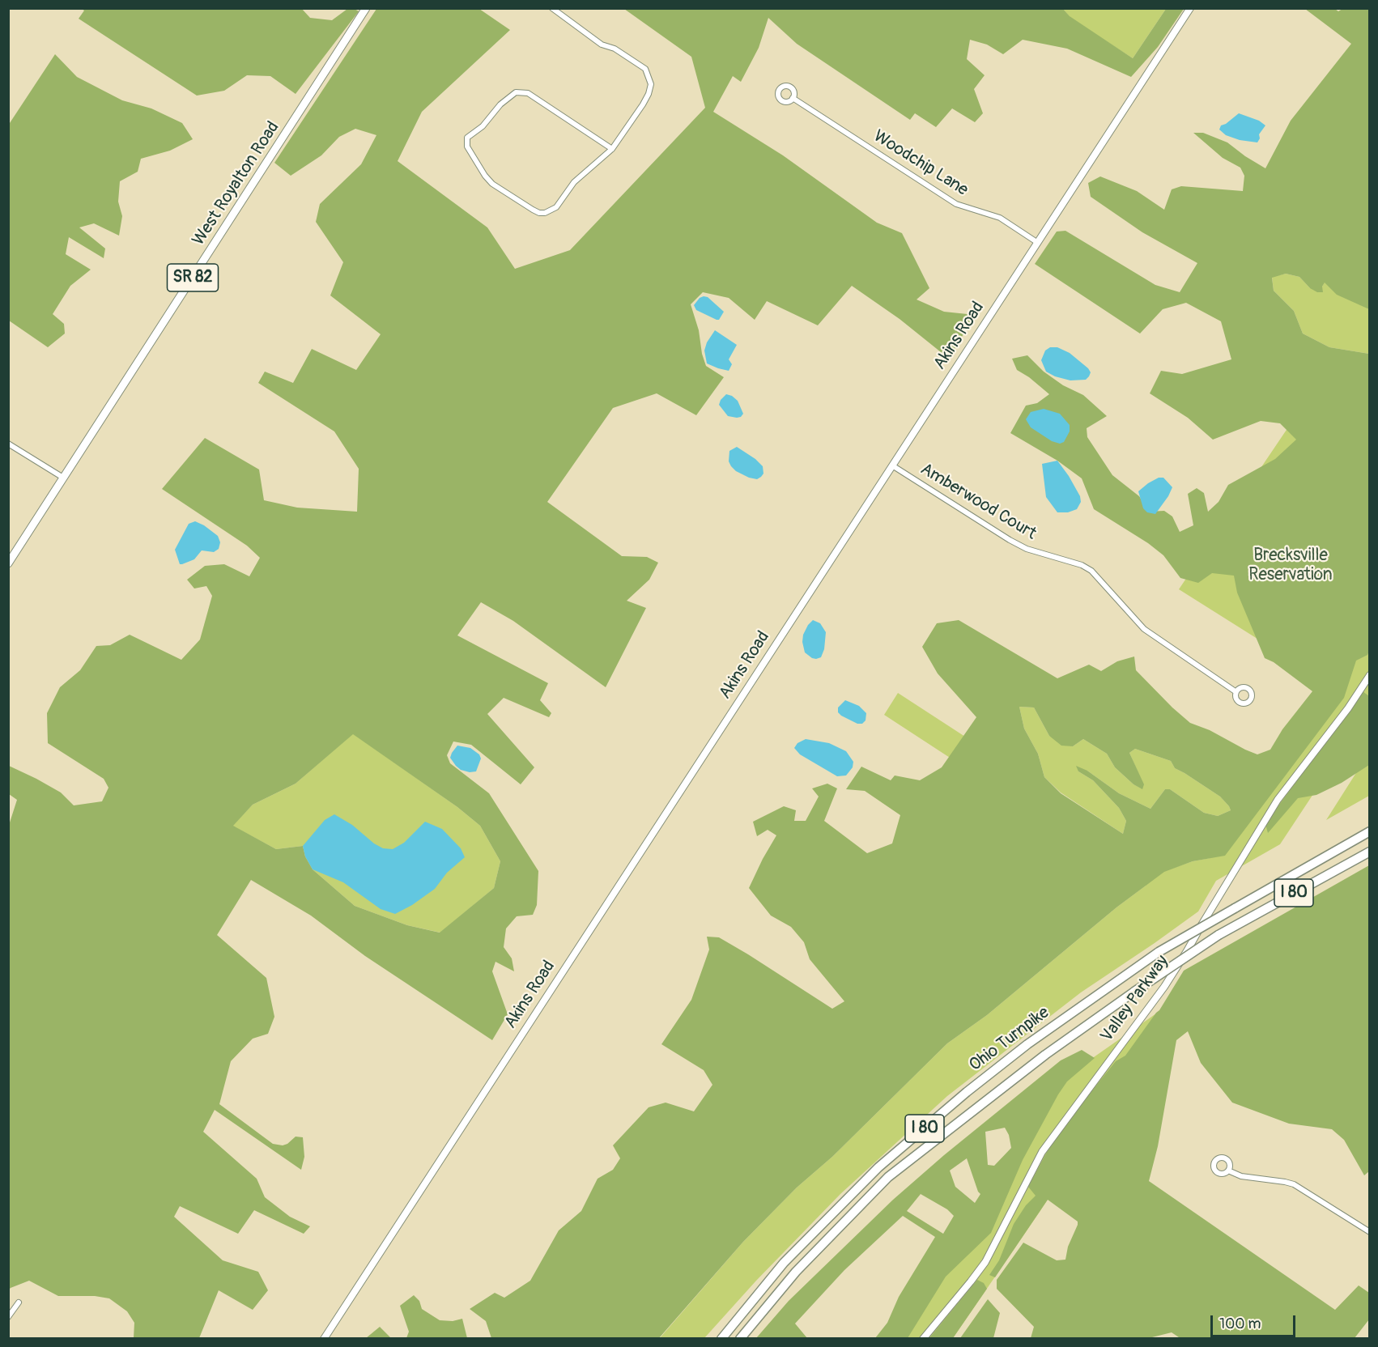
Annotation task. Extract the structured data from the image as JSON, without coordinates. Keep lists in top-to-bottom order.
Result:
{
  "streets": {
    "highway": ["I 80", "Ohio Turnpike"],
    "main road": ["West Royalton Road", "SR 82"],
    "street": [
      "Woodchip Lane",
      "Akins Road",
      "Amberwood Court",
      "Valley Parkway"
    ]
  },
  "crossings": [
    ["Woodchip Lane", "Akins Road"],
    ["Akins Road", "Amberwood Court"]
  ],
  "parks": ["Brecksville Reservation"],
  "scale_bar": "100 m"
}
